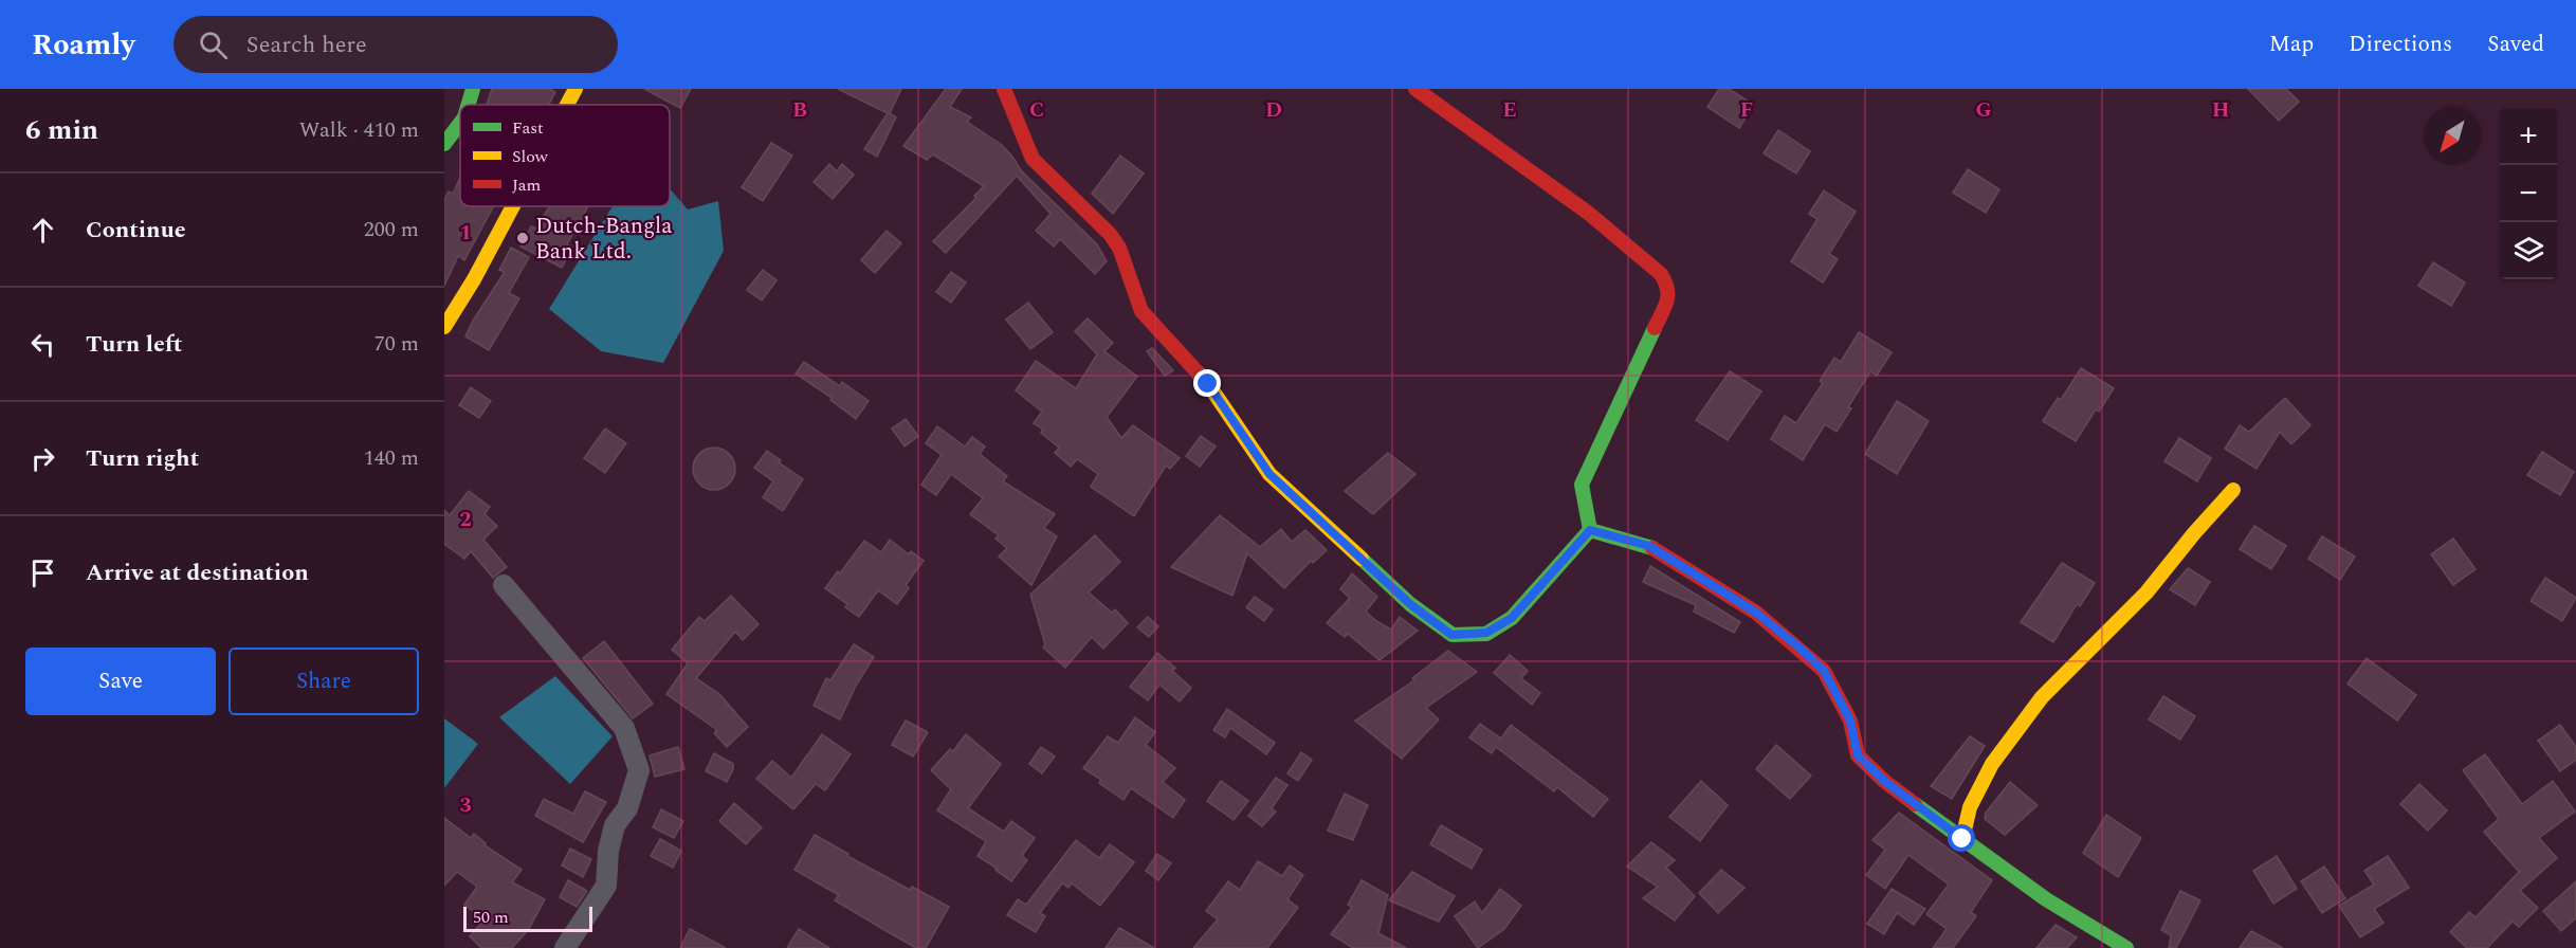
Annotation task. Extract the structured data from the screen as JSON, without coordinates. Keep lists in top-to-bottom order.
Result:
{
  "places": ["Dutch-Bangla Bank Ltd."],
  "legend": ["Fast", "Slow", "Jam"],
  "scale_bar": "50 m",
  "north": "bottom left",
  "page": {
    "header": "Roamly",
    "search": "Search here",
    "nav": ["Map", "Directions", "Saved"],
    "heading": ["6 min", "Walk · 410 m"],
    "map_buttons": ["+", "−"],
    "list": [
      ["Continue", "200 m"],
      ["Turn left", "70 m"],
      ["Turn right", "140 m"],
      "Arrive at destination"
    ],
    "buttons": ["Save", "Share"],
    "scale": "50 m"
  },
  "grid": {
    "columns": [
      "B",
      "C",
      "D",
      "E",
      "F",
      "G",
      "H"
    ],
    "rows": ["1", "2", "3"]
  }
}
